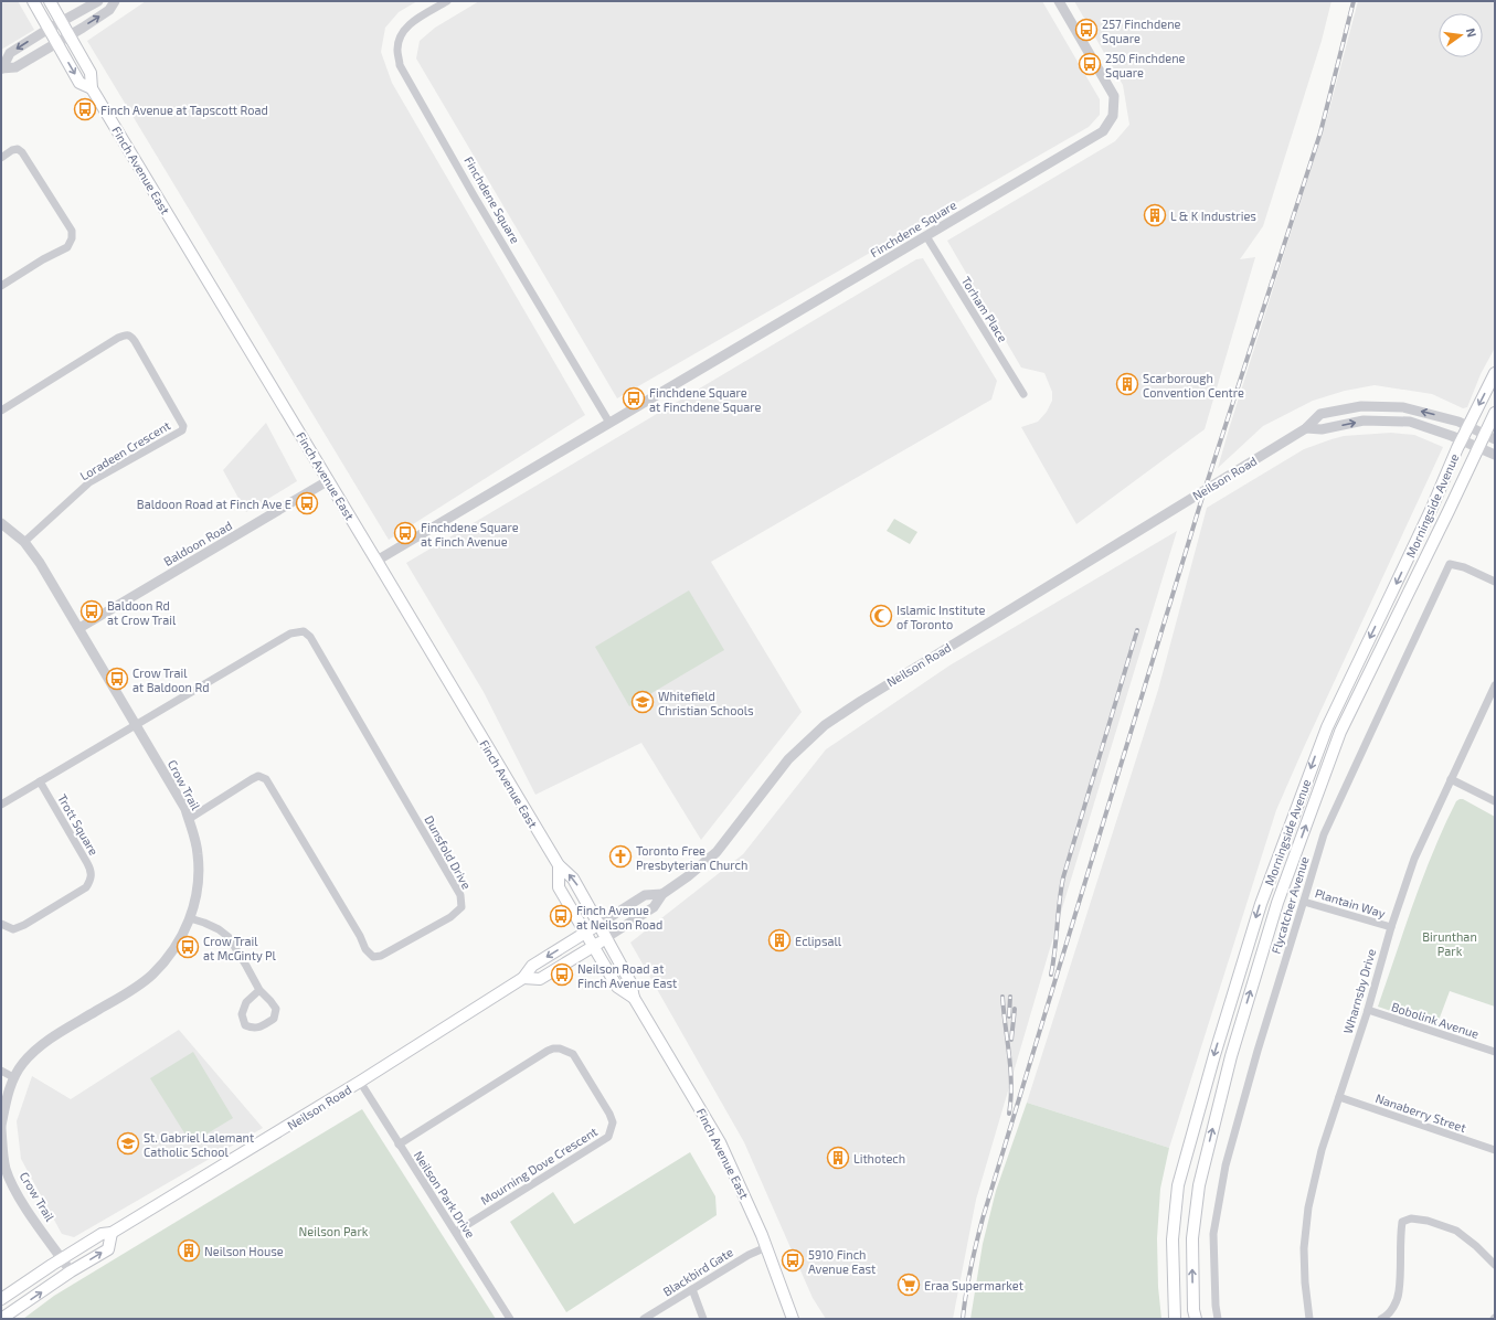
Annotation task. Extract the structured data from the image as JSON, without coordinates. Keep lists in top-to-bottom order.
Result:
{
  "streets": {
    "main road": ["Finch Avenue East", "Neilson Road", "Morningside Avenue"],
    "street": [
      "Finchdene Square",
      "Torham Place",
      "Loradeen Crescent",
      "Baldoon Road",
      "Crow Trail",
      "Trott Square",
      "Dunsfold Drive",
      "Plantain Way",
      "Flycatcher Avenue",
      "Wharnsby Drive",
      "Bobolink Avenue",
      "Nanaberry Street",
      "Mourning Dove Crescent",
      "Neilson Park Drive",
      "Blackbird Gate"
    ]
  },
  "crossings": [
    ["Finch Avenue East", "Finchdene Square"],
    ["Finch Avenue East", "Neilson Road"],
    ["Finch Avenue East", "Baldoon Road"],
    ["Finch Avenue East", "Blackbird Gate"],
    ["Finchdene Square", "Torham Place"],
    ["Loradeen Crescent", "Crow Trail"],
    ["Neilson Road", "Morningside Avenue"],
    ["Neilson Road", "Crow Trail"],
    ["Neilson Road", "Neilson Park Drive"],
    ["Baldoon Road", "Crow Trail"],
    ["Crow Trail", "Dunsfold Drive"],
    ["Plantain Way", "Flycatcher Avenue"],
    ["Plantain Way", "Wharnsby Drive"],
    ["Wharnsby Drive", "Bobolink Avenue"],
    ["Wharnsby Drive", "Nanaberry Street"],
    ["Mourning Dove Crescent", "Neilson Park Drive"]
  ],
  "parks": ["Birunthan Park", "Neilson Park"],
  "places": {
    "bus stop": [
      "257 Finchdene Square",
      "250 Finchdene Square",
      "Finch Avenue at Tapscott Road",
      "Finchdene Square at Finchdene Square",
      "Baldoon Road at Finch Ave E",
      "Finchdene Square at Finch Avenue",
      "Baldoon Rd at Crow Trail",
      "Crow Trail at Baldoon Rd",
      "Finch Avenue at Neilson Road",
      "Crow Trail at McGinty Pl",
      "Neilson Road at Finch Avenue East",
      "5910 Finch Avenue East"
    ],
    "building": [
      "L & K Industries",
      "Scarborough Convention Centre",
      "Eclipsall",
      "Lithotech",
      "Neilson House"
    ],
    "mosque": ["Islamic Institute of Toronto"],
    "school or university": ["Whitefield Christian Schools", "St. Gabriel Lalemant Catholic School"],
    "church": ["Toronto Free Presbyterian Church"],
    "supermarket": ["Eraa Supermarket"]
  },
  "north": "right"
}
